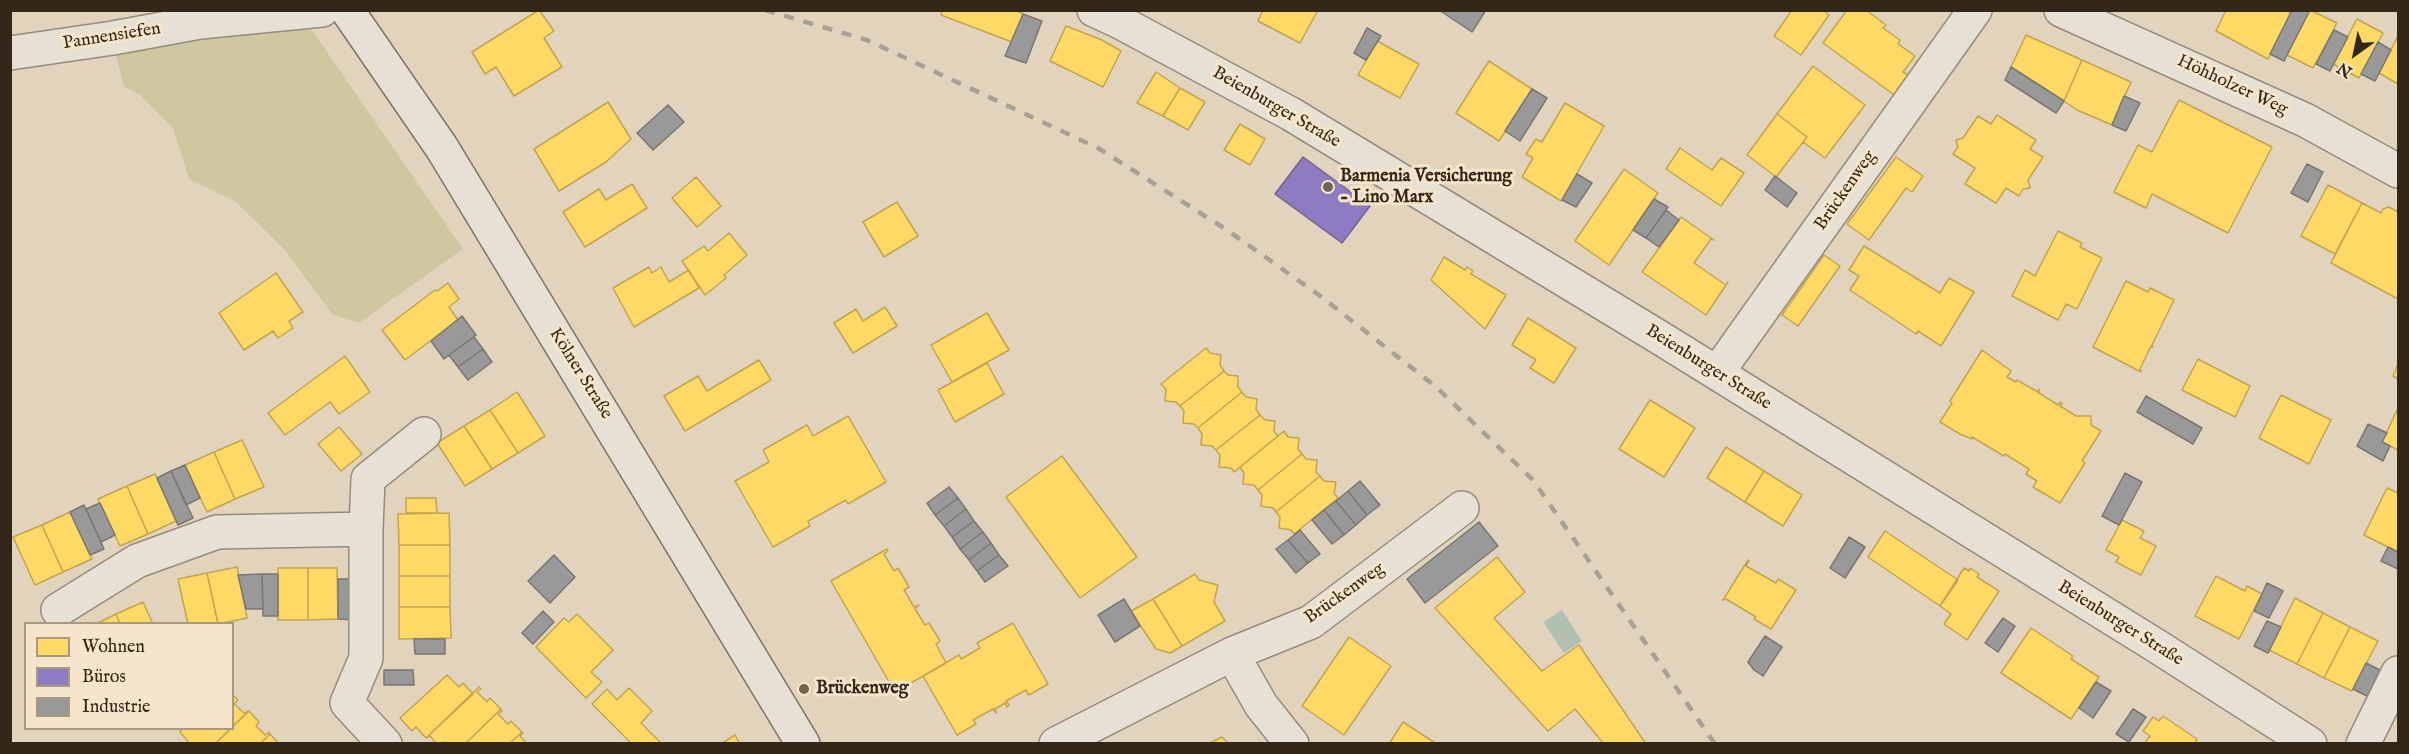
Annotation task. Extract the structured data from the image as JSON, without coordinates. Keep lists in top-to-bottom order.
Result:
{
  "streets": {
    "street": [
      "Pannensiefen",
      "Höhholzer Weg",
      "Beienburger Straße",
      "Brückenweg",
      "Kölner Straße"
    ]
  },
  "crossings": [
    ["Beienburger Straße", "Brückenweg"]
  ],
  "places": ["Barmenia Versicherung - Lino Marx", "Brückenweg"],
  "legend": ["Wohnen", "Büros", "Industrie"],
  "north": "bottom left"
}
